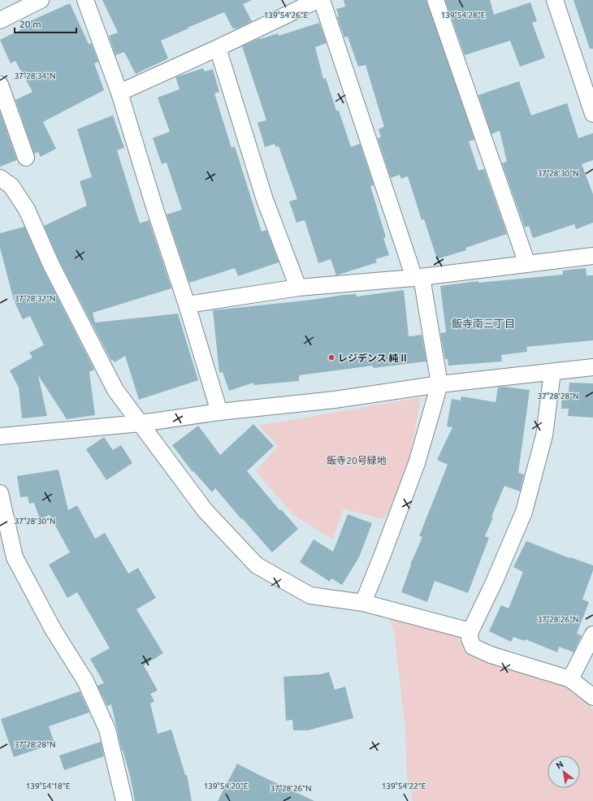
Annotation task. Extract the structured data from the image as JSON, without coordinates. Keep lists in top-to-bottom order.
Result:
{
  "districts": ["飯寺南三丁目"],
  "parks": ["飯寺20号緑地"],
  "places": ["レジデンス 純 II"],
  "scale_bar": "20 m",
  "north": "top left",
  "coordinates": [
    "139°54'26\"E",
    "139°54'28\"E",
    "37°28'34\"N",
    "37°28'30\"N",
    "37°28'32\"N",
    "37°28'28\"N",
    "37°28'26\"N",
    "139°54'18\"E",
    "139°54'20\"E",
    "139°54'22\"E"
  ]
}
